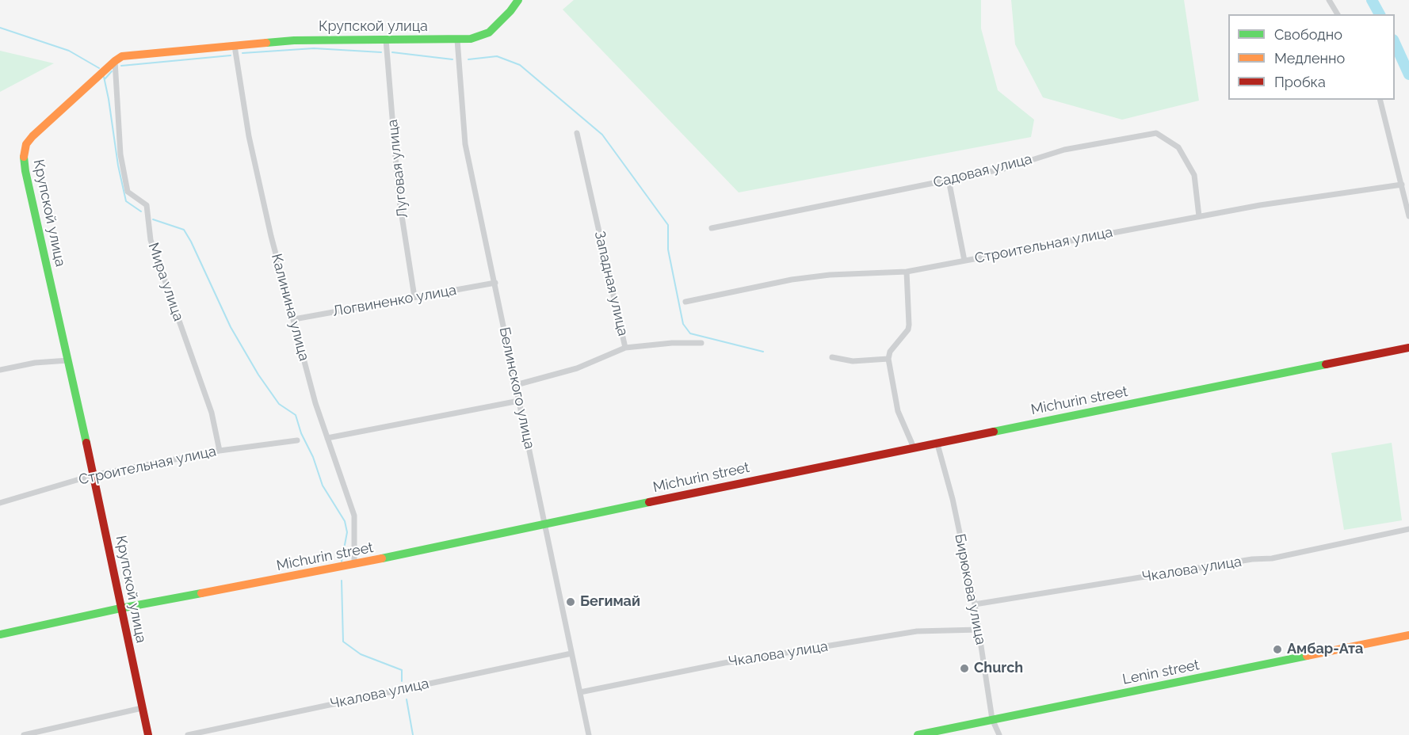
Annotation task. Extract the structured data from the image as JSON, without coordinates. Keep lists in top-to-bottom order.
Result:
{
  "streets": {
    "street": [
      "Крупской улица",
      "Луговая улица",
      "Садовая улица",
      "Строительная улица",
      "Мира улица",
      "Западная улица",
      "Логвиненко улица",
      "Калинина улица",
      "Белинского улица",
      "Michurin street",
      "Чкалова улица",
      "Бирюкова улица",
      "Lenin street"
    ]
  },
  "crossings": [
    ["Крупской улица", "Луговая улица"],
    ["Крупской улица", "Строительная улица"],
    ["Крупской улица", "Мира улица"],
    ["Крупской улица", "Калинина улица"],
    ["Крупской улица", "Белинского улица"],
    ["Крупской улица", "Michurin street"],
    ["Луговая улица", "Логвиненко улица"],
    ["Садовая улица", "Строительная улица"],
    ["Строительная улица", "Мира улица"],
    ["Западная улица", "Белинского улица"],
    ["Логвиненко улица", "Калинина улица"],
    ["Логвиненко улица", "Белинского улица"],
    ["Калинина улица", "Michurin street"],
    ["Белинского улица", "Michurin street"],
    ["Белинского улица", "Чкалова улица"],
    ["Michurin street", "Бирюкова улица"],
    ["Чкалова улица", "Бирюкова улица"],
    ["Бирюкова улица", "Lenin street"]
  ],
  "places": ["Бегимай", "Амбар-Ата", "Сhurch"],
  "legend": ["Свободно", "Медленно", "Пробка"]
}
